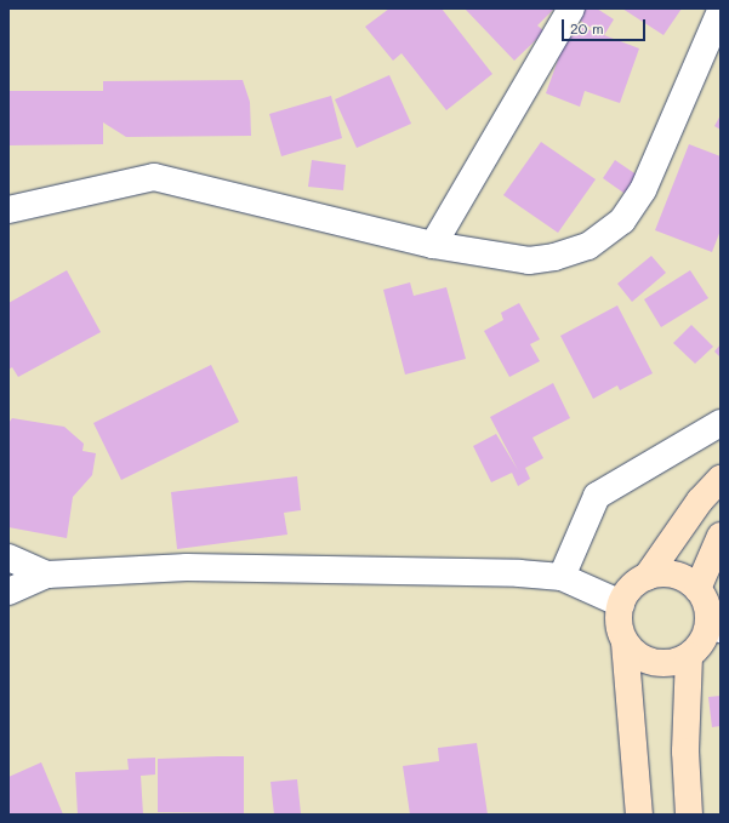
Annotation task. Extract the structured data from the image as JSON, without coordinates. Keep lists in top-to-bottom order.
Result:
{
  "scale_bar": "20 m"
}
